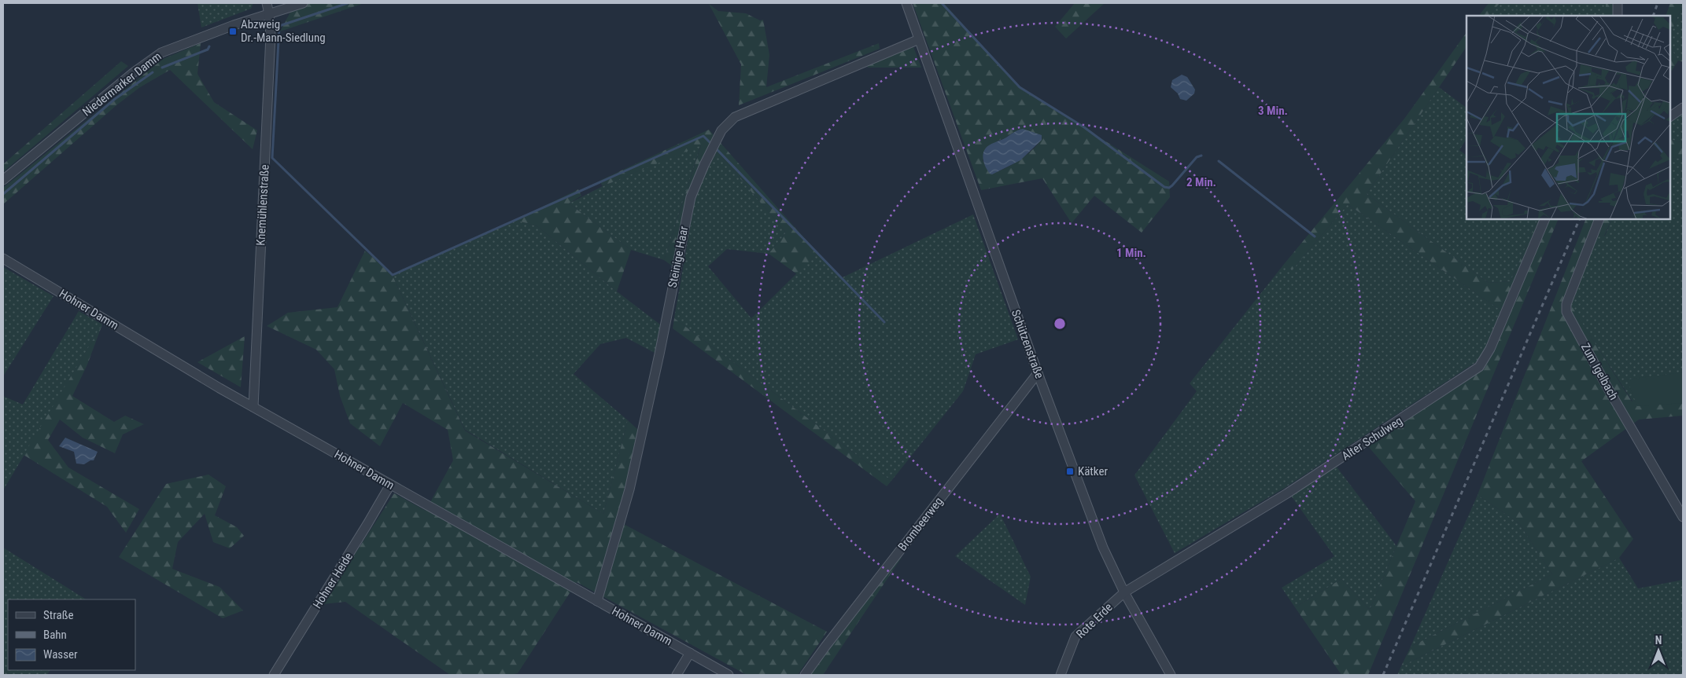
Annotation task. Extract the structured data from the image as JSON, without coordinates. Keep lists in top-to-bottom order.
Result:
{
  "streets": {
    "street": [
      "Niedermarker Damm",
      "Knemühlenstraße",
      "Steinige Haar",
      "Hohner Damm",
      "Schützenstraße",
      "Zum Igelbach",
      "Alter Schulweg",
      "Brombeerweg",
      "Hohner Heide",
      "Rote Erde"
    ]
  },
  "crossings": [
    ["Niedermarker Damm", "Knemühlenstraße"],
    ["Knemühlenstraße", "Hohner Damm"],
    ["Steinige Haar", "Hohner Damm"],
    ["Steinige Haar", "Schützenstraße"],
    ["Hohner Damm", "Hohner Heide"],
    ["Schützenstraße", "Alter Schulweg"],
    ["Schützenstraße", "Brombeerweg"],
    ["Schützenstraße", "Rote Erde"],
    ["Alter Schulweg", "Rote Erde"]
  ],
  "places": {
    "transit": ["Abzweig Dr.-Mann-Siedlung", "Kätker"]
  },
  "legend": ["Straße", "Bahn", "Wasser"],
  "north": "top",
  "rings": ["3 Min.", "2 Min.", "1 Min."]
}
